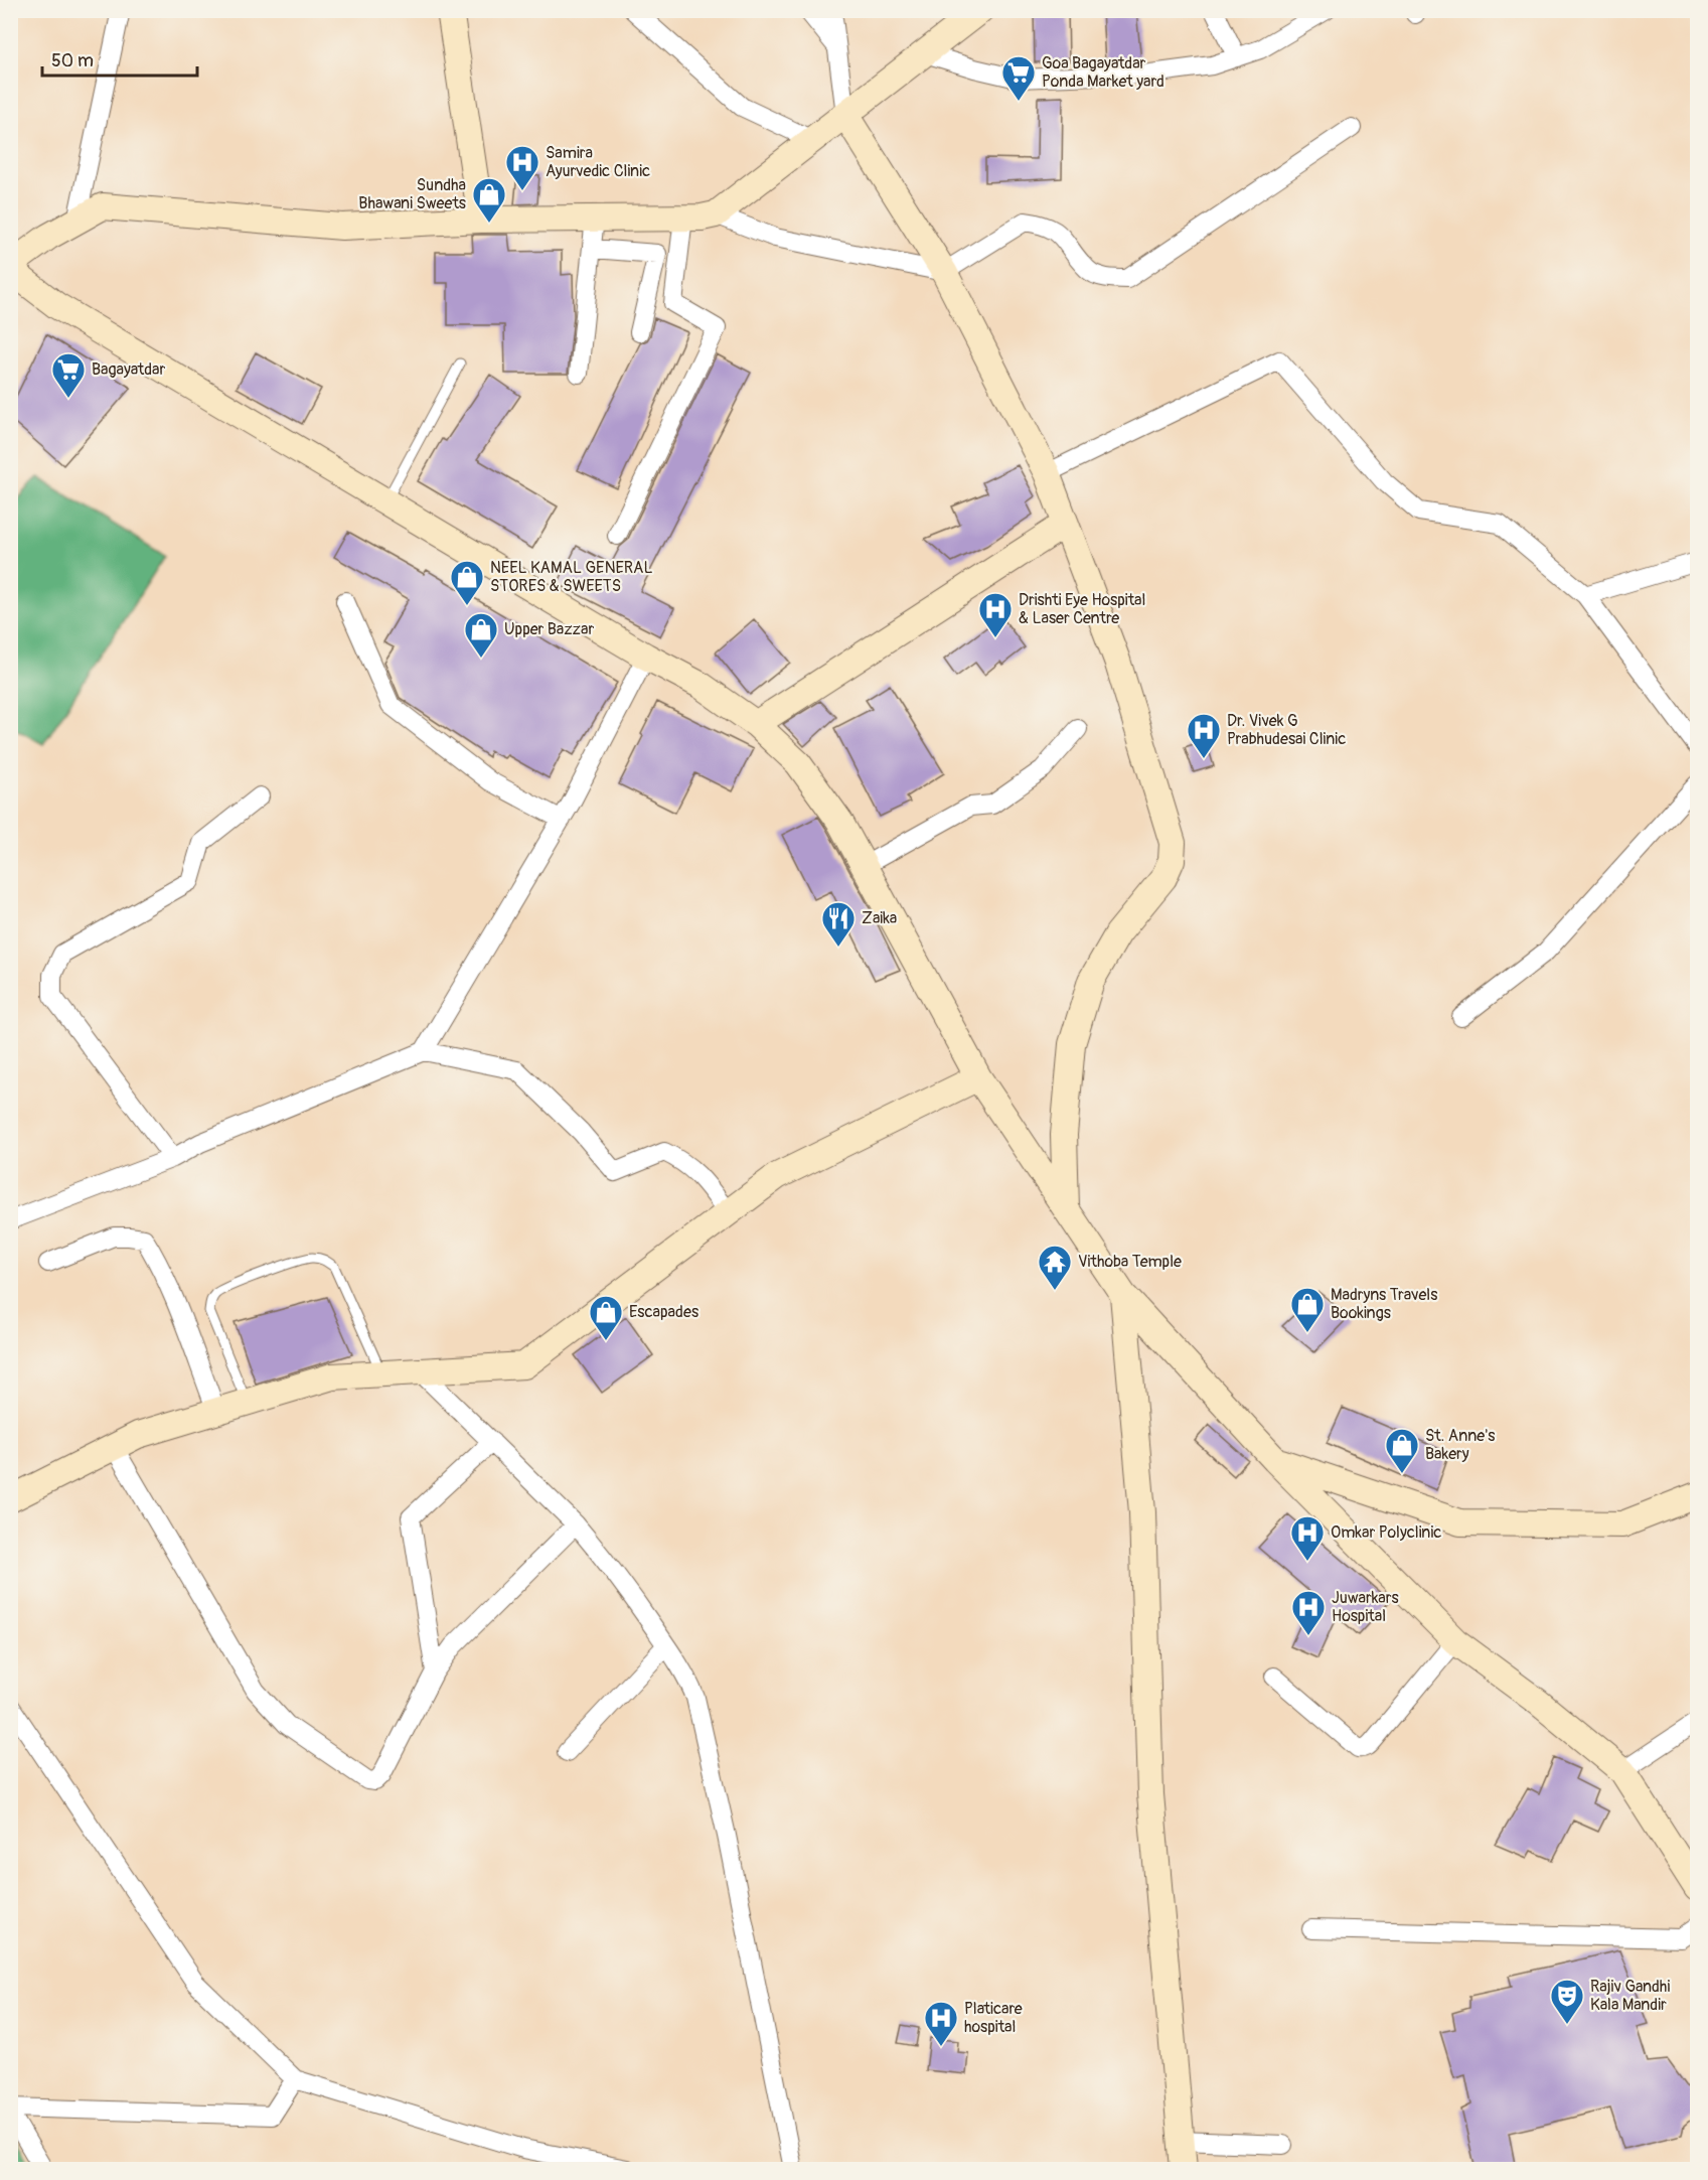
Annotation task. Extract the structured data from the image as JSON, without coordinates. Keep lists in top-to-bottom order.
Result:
{
  "places": {
    "supermarket": ["Goa Bagayatdar Ponda Market yard", "Bagayatdar"],
    "hospital": [
      "Samira Ayurvedic Clinic",
      "Drishti Eye Hospital & Laser Centre",
      "Dr. Vivek G Prabhudesai Clinic",
      "Omkar Polyclinic",
      "Juwarkars Hospital",
      "Platicare hospital"
    ],
    "shop": [
      "Sundha Bhawani Sweets",
      "NEEL KAMAL GENERAL STORES & SWEETS",
      "Upper Bazzar",
      "Madryns Travels Bookings",
      "Escapades",
      "St. Anne's Bakery"
    ],
    "restaurant": ["Zaika"],
    "temple": ["Vithoba Temple"],
    "theatre": ["Rajiv Gandhi Kala Mandir"]
  },
  "scale_bar": "50 m"
}
